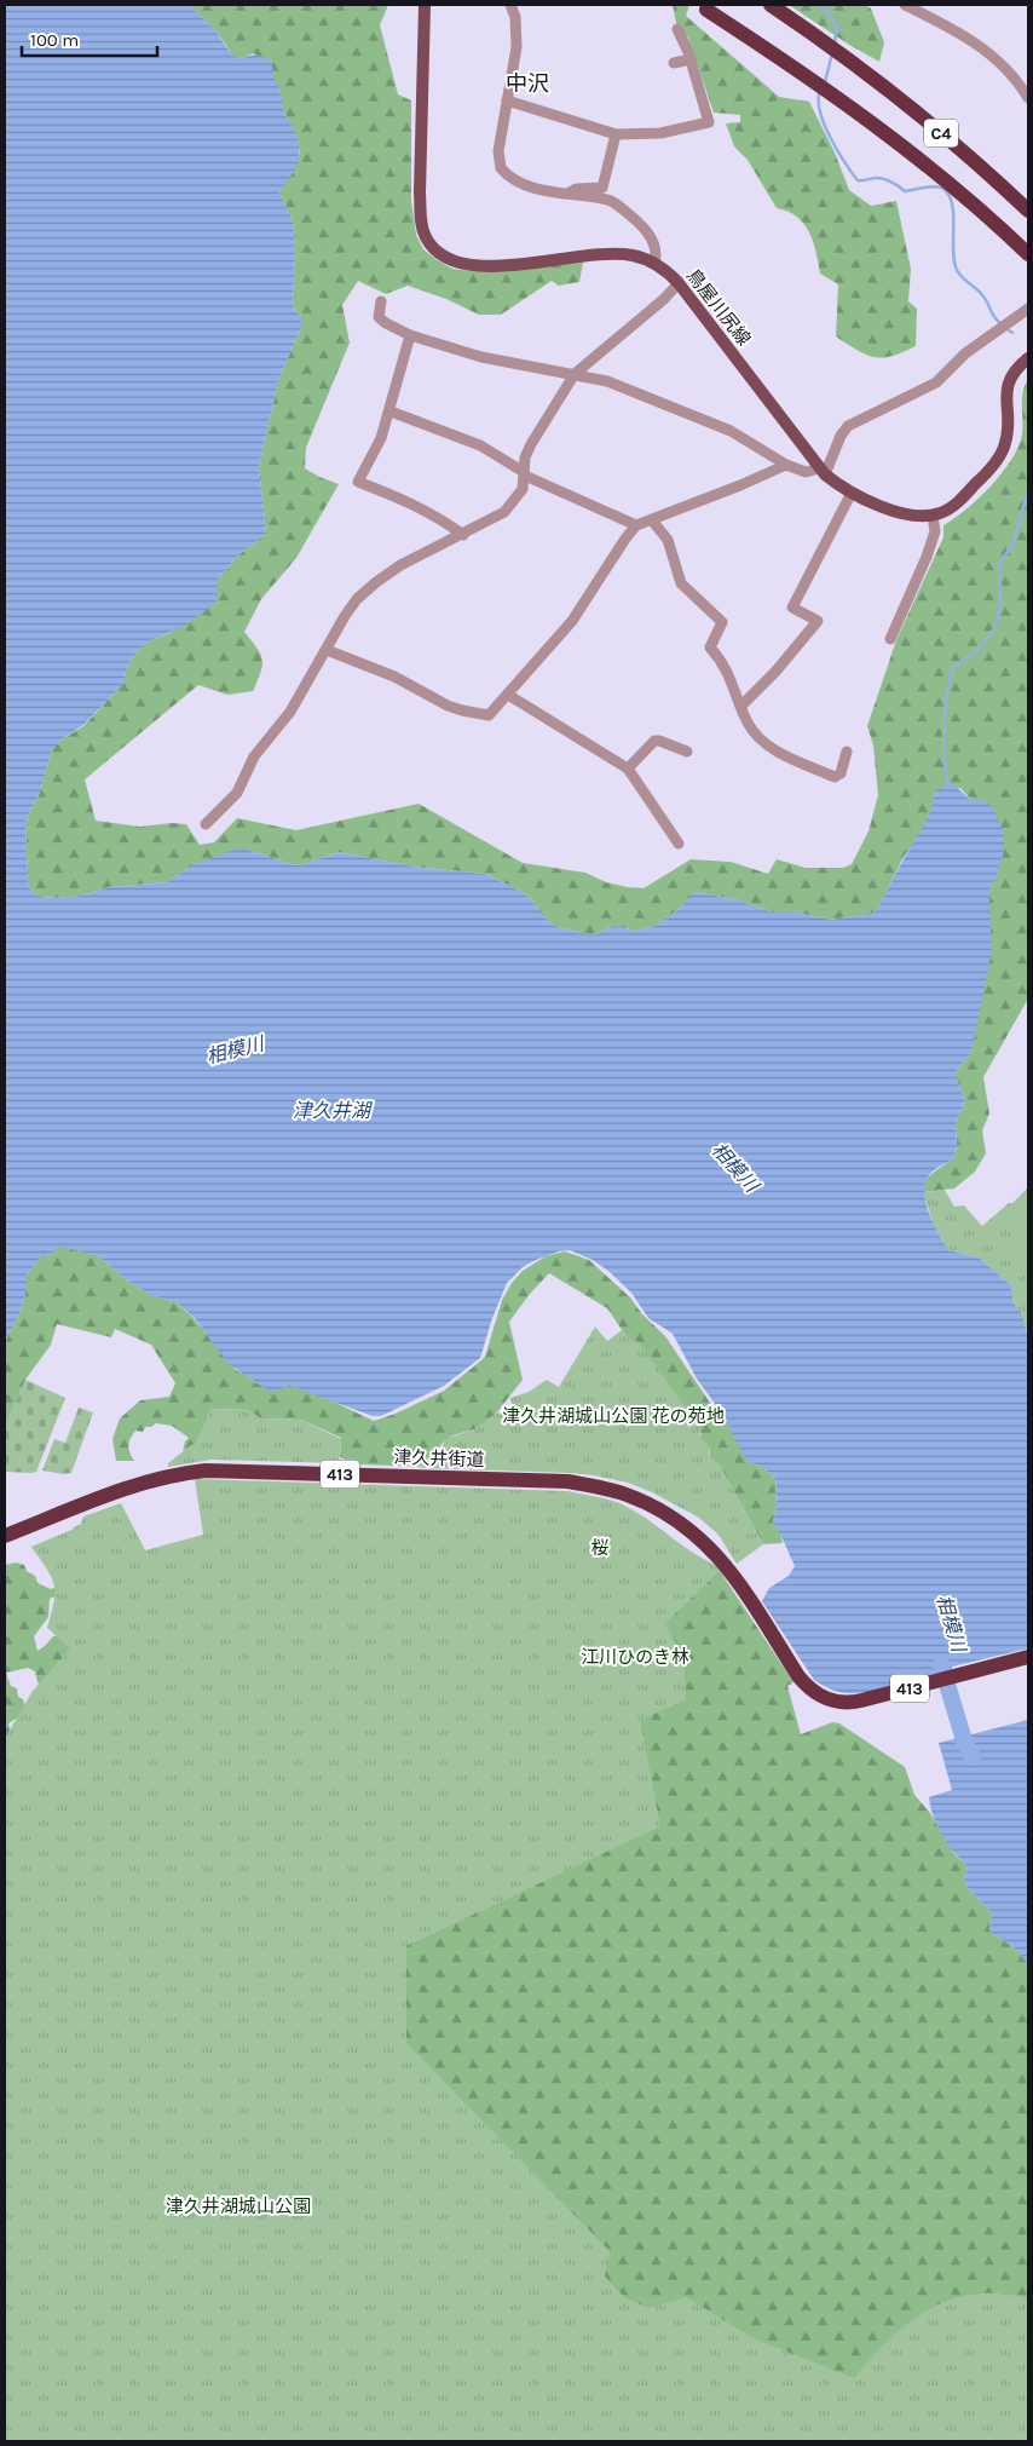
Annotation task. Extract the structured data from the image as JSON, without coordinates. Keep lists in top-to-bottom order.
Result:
{
  "streets": {
    "highway": ["C4", "津久井街道", "413"],
    "main road": ["鳥屋川尻線"]
  },
  "districts": ["中沢"],
  "water": ["相模川", "津久井湖"],
  "parks": [
    "津久井湖城山公園 花の苑地",
    "桜",
    "江川ひのき林",
    "津久井湖城山公園"
  ],
  "scale_bar": "100 m"
}
